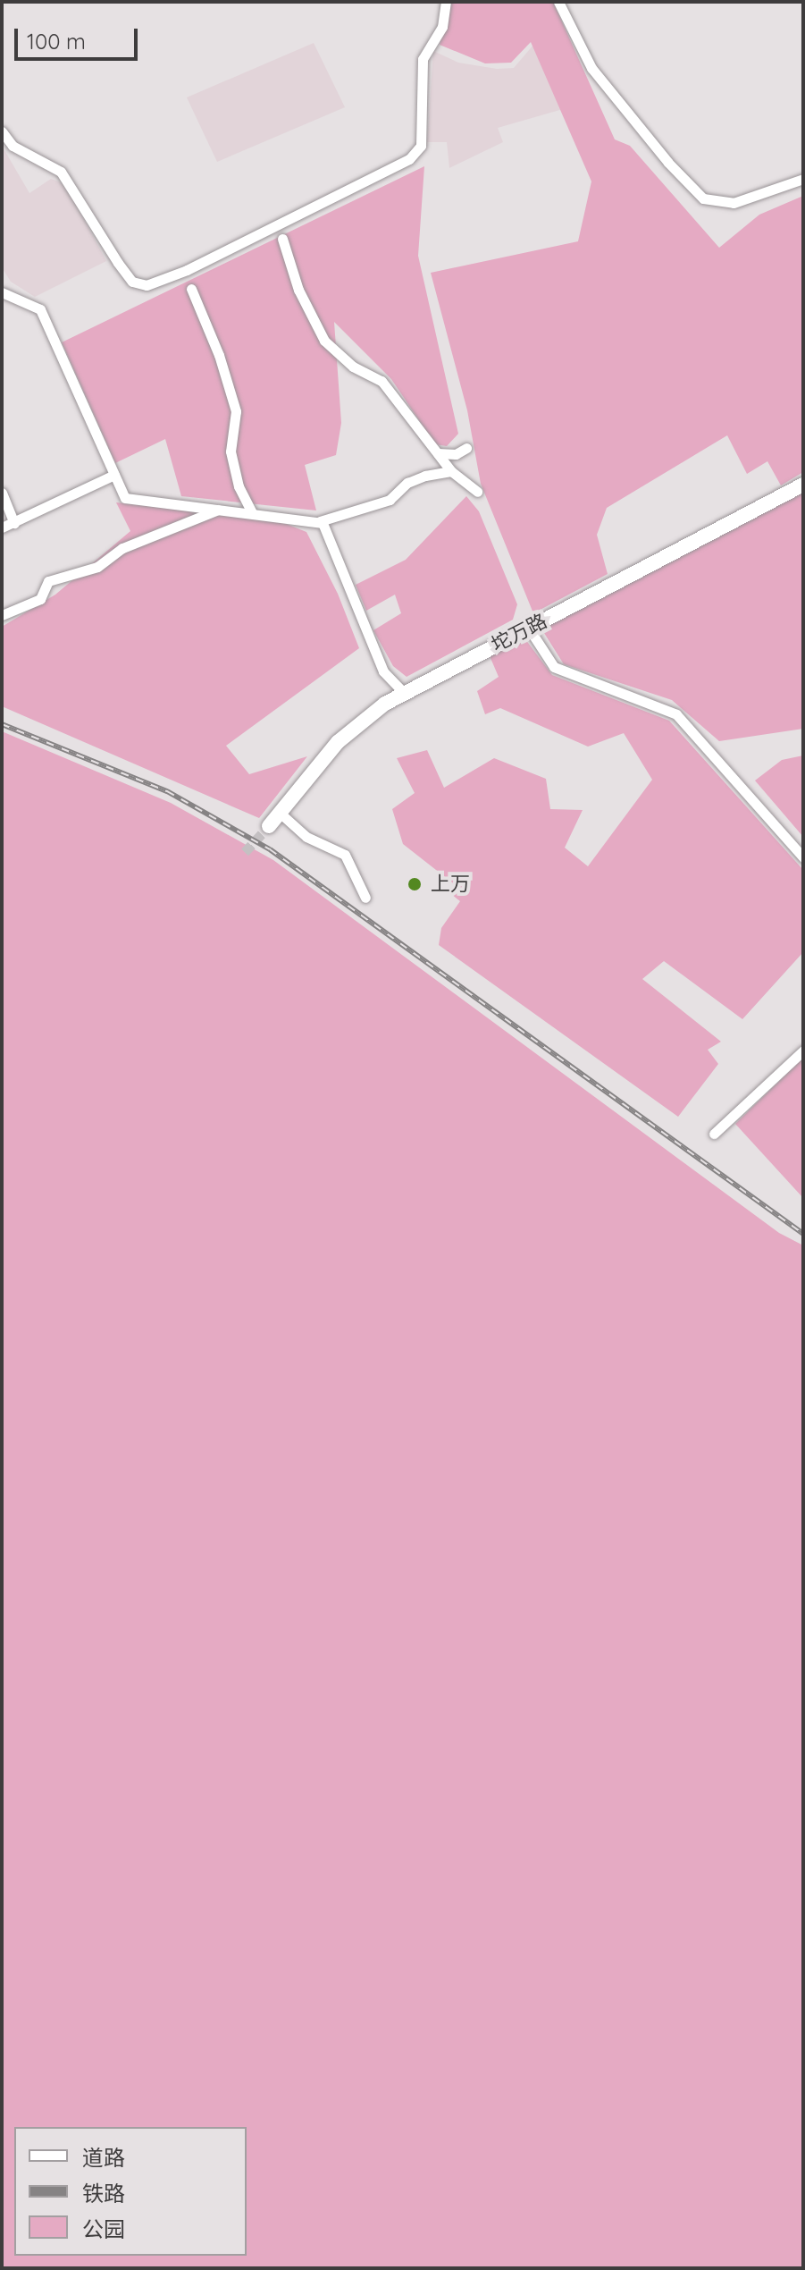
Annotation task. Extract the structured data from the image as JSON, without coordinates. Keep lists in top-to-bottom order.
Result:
{
  "streets": {
    "main road": ["坨万路"]
  },
  "places": ["上万"],
  "legend": ["道路", "铁路", "公园"],
  "scale_bar": "100 m"
}
